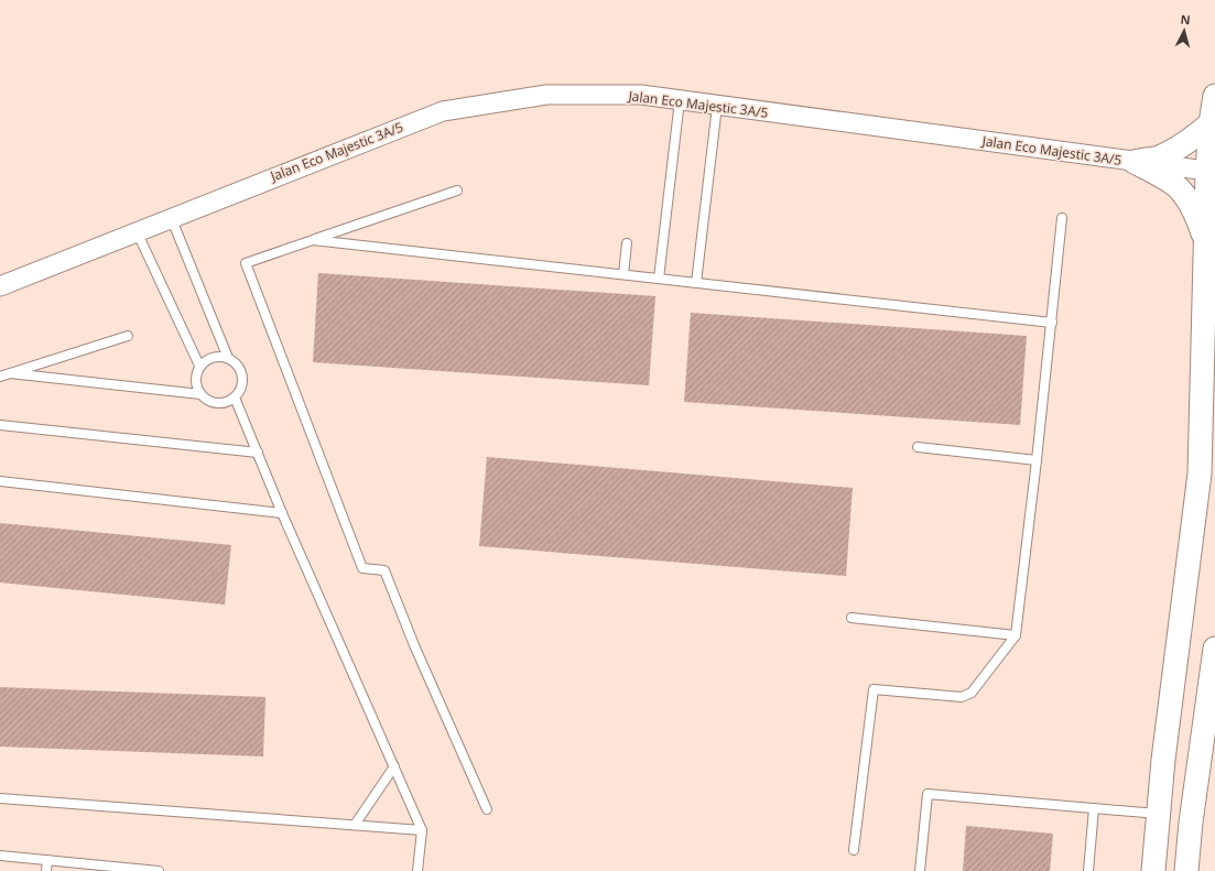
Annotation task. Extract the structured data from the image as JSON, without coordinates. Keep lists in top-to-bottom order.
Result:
{
  "streets": {
    "street": ["Jalan Eco Majestic 3A/5"]
  },
  "north": "top"
}
